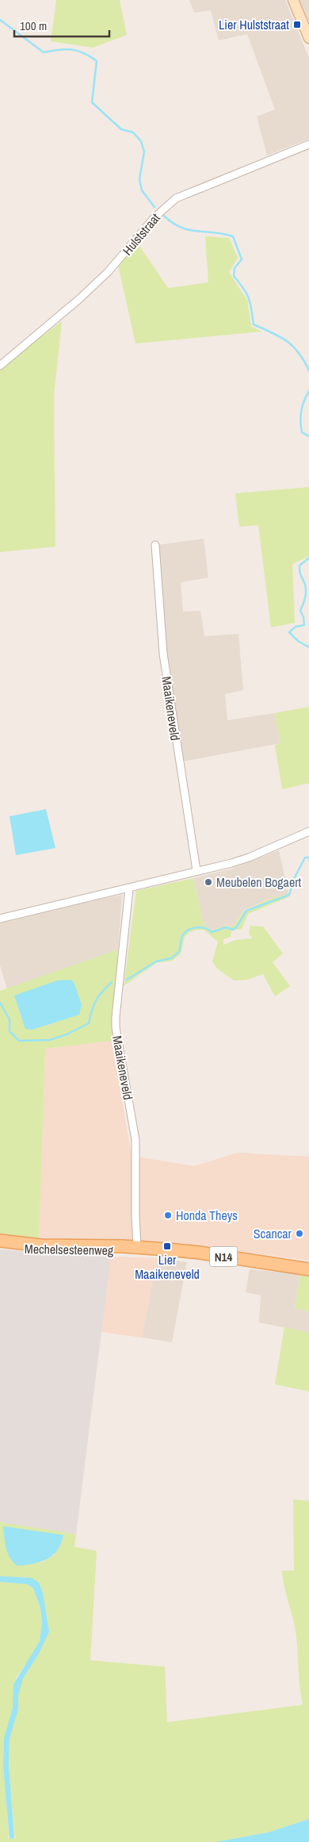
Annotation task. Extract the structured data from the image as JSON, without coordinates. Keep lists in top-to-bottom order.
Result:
{
  "streets": {
    "main road": ["Mechelsesteenweg", "N14"],
    "street": ["Hulststraat", "Maaikeneveld"]
  },
  "crossings": [
    ["Maaikeneveld", "Mechelsesteenweg"]
  ],
  "places": {
    "transit": ["Lier Hulststraat", "Lier Maaikeneveld"],
    "other": ["Meubelen Bogaert", "Honda Theys", "Scancar"]
  },
  "scale_bar": "100 m"
}
